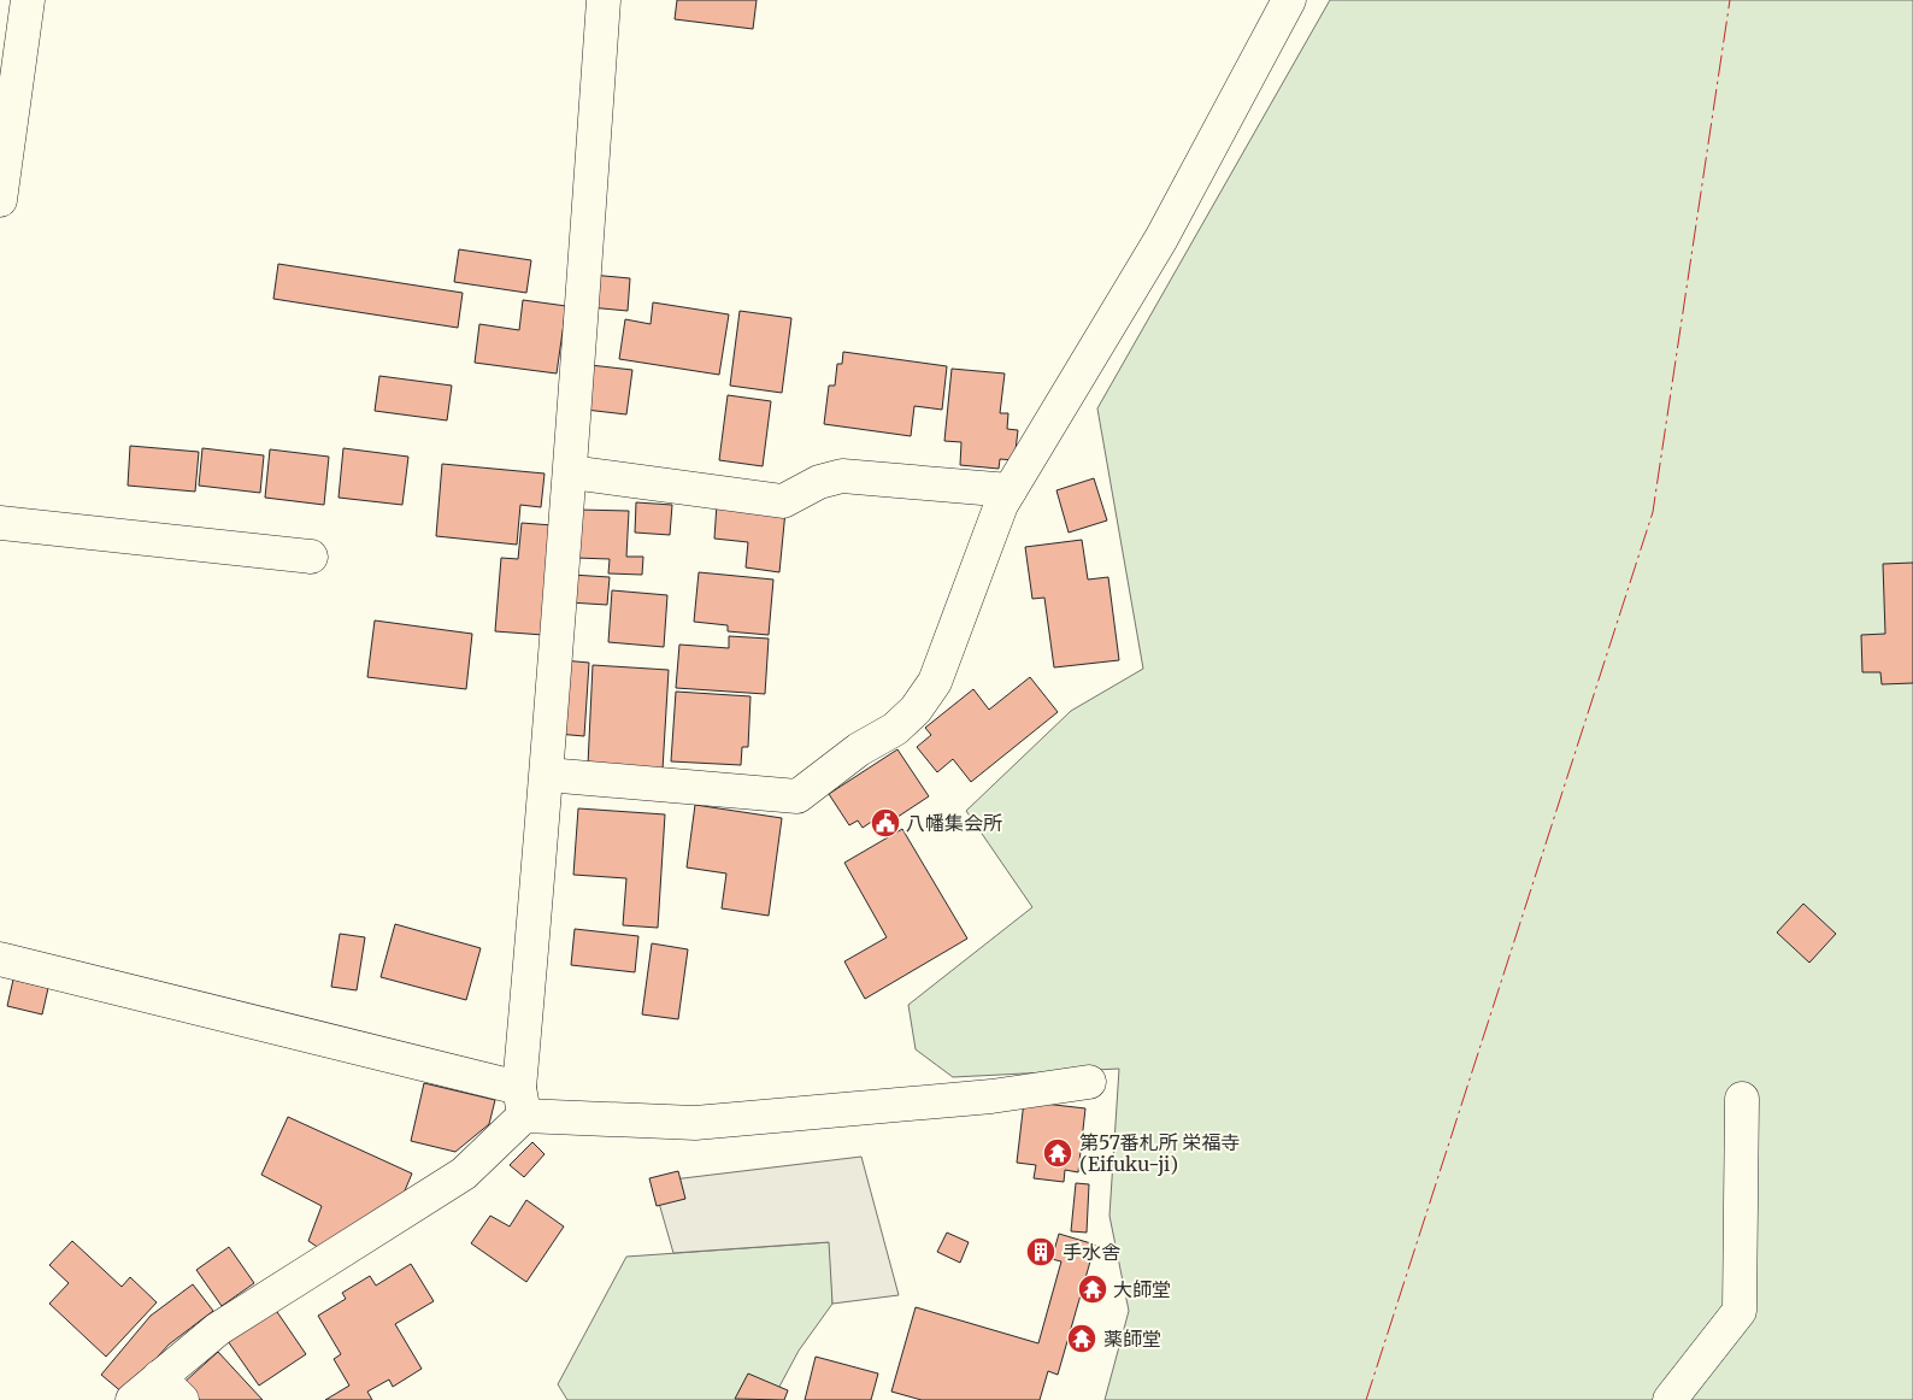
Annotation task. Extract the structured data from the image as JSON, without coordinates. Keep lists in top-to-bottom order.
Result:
{
  "places": {
    "public building": ["八幡集会所"],
    "temple": ["第57番札所 栄福寺 (Eifuku-ji)", "大師堂", "薬師堂"],
    "building": ["手水舎"]
  }
}
